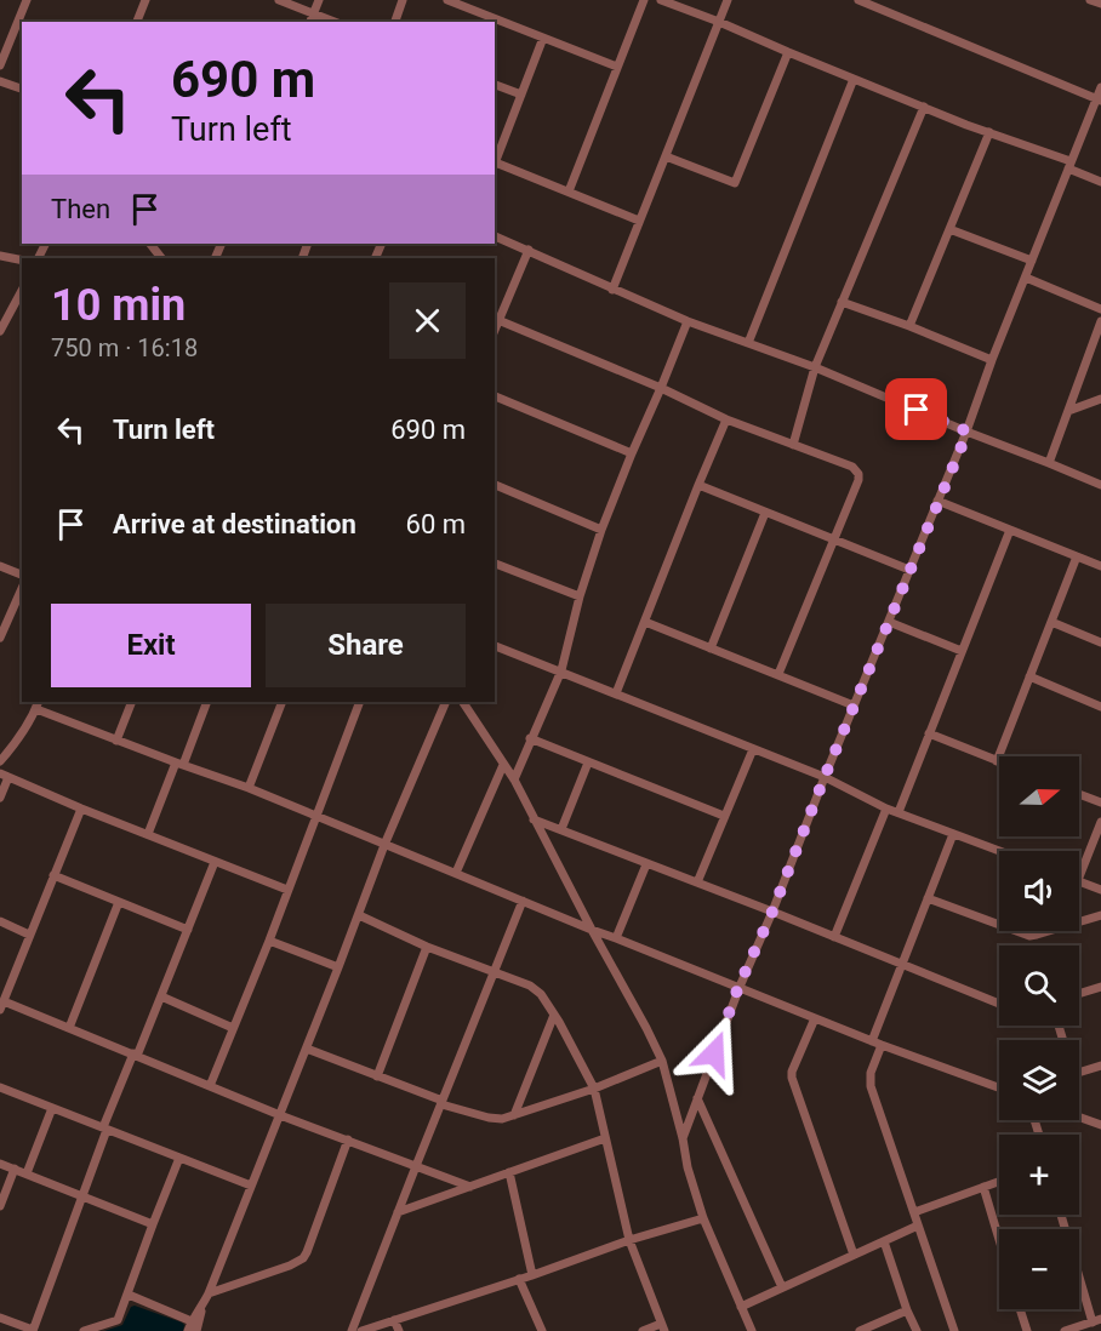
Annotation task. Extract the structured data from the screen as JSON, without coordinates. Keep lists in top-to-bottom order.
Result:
{
  "north": "right",
  "page": {
    "turn": ["690 m", "Turn left"],
    "then": "Then",
    "heading": ["10 min", "750 m · 16:18"],
    "list": [
      {
        "name": "Turn left",
        "value": "690 m"
      },
      {
        "name": "Arrive at destination",
        "value": "60 m"
      }
    ],
    "buttons": ["Exit", "Share"],
    "map_buttons": ["+", "−"]
  }
}
